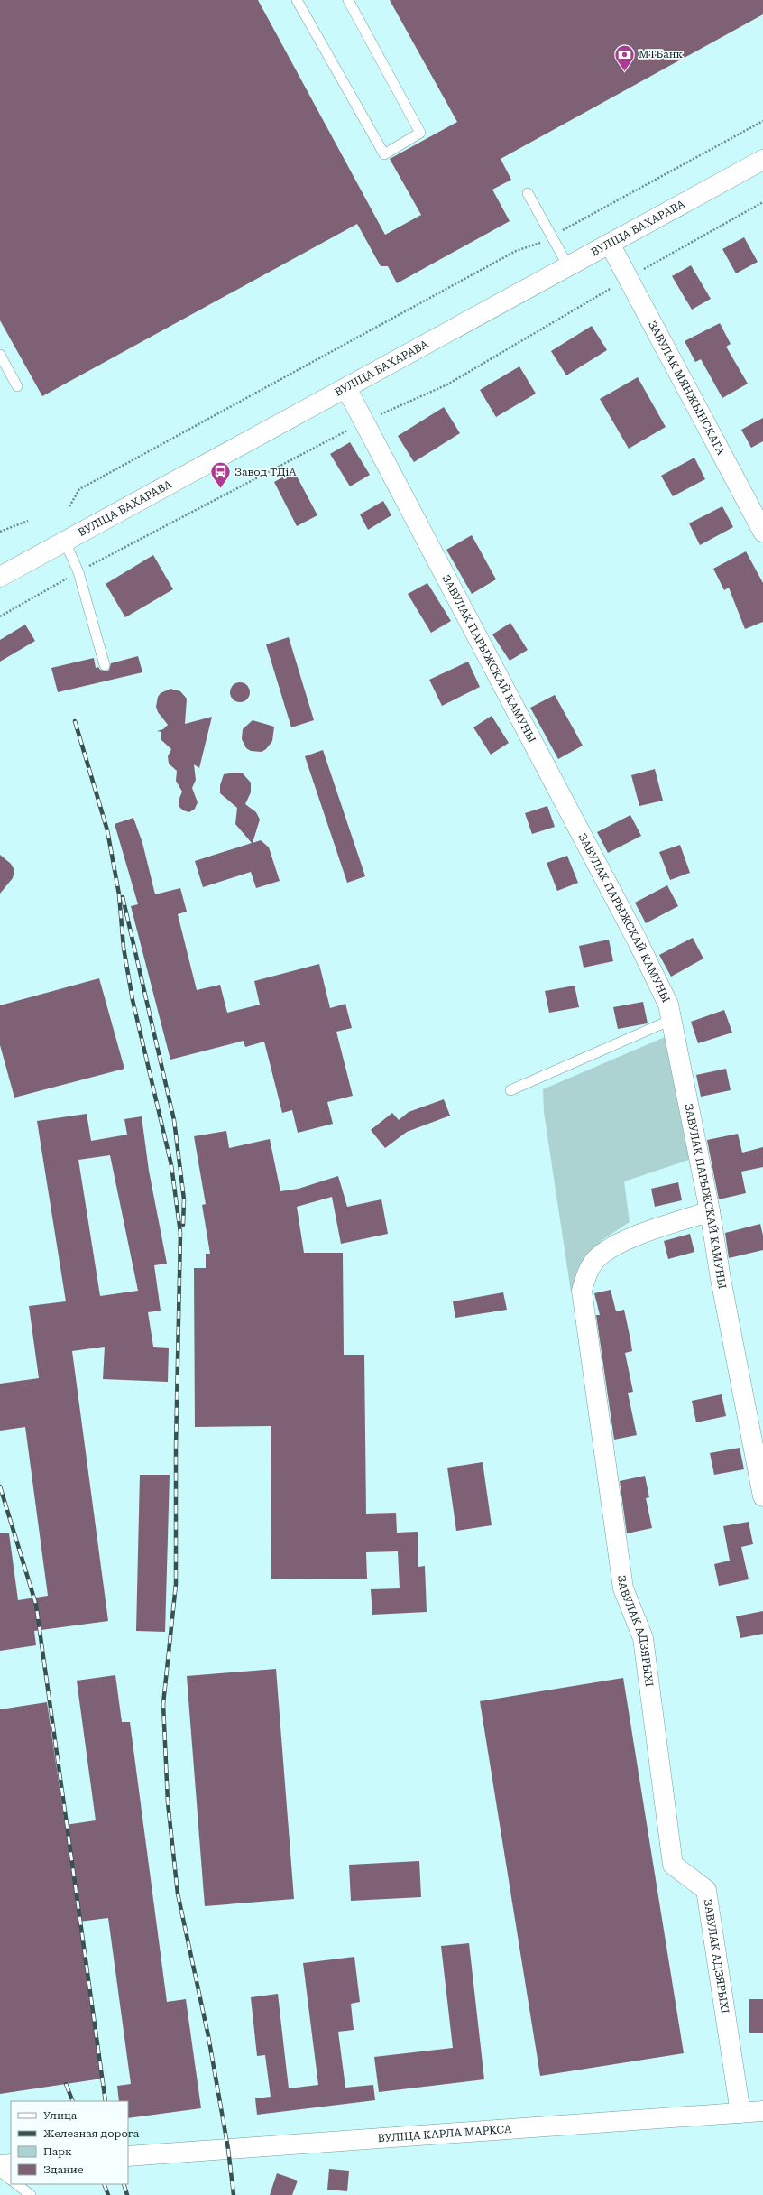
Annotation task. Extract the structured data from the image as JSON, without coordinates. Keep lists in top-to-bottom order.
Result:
{
  "streets": {
    "street": [
      "ВУЛІЦА БАХАРАВА",
      "ЗАВУЛАК МЯНЖЫНСКАГА",
      "ЗАВУЛАК ПАРЫЖСКАЙ КАМУНЫ",
      "ЗАВУЛАК АДЗЯРЫХІ",
      "ВУЛІЦА КАРЛА МАРКСА"
    ]
  },
  "crossings": [
    ["ВУЛІЦА БАХАРАВА", "ЗАВУЛАК МЯНЖЫНСКАГА"],
    ["ВУЛІЦА БАХАРАВА", "ЗАВУЛАК ПАРЫЖСКАЙ КАМУНЫ"],
    ["ЗАВУЛАК ПАРЫЖСКАЙ КАМУНЫ", "ЗАВУЛАК АДЗЯРЫХІ"],
    ["ЗАВУЛАК АДЗЯРЫХІ", "ВУЛІЦА КАРЛА МАРКСА"]
  ],
  "places": {
    "bank": ["МТБанк"],
    "bus stop": ["Завод ТДіА"]
  },
  "legend": [
    "Улица",
    "Железная дорога",
    "Парк",
    "Здание"
  ]
}
